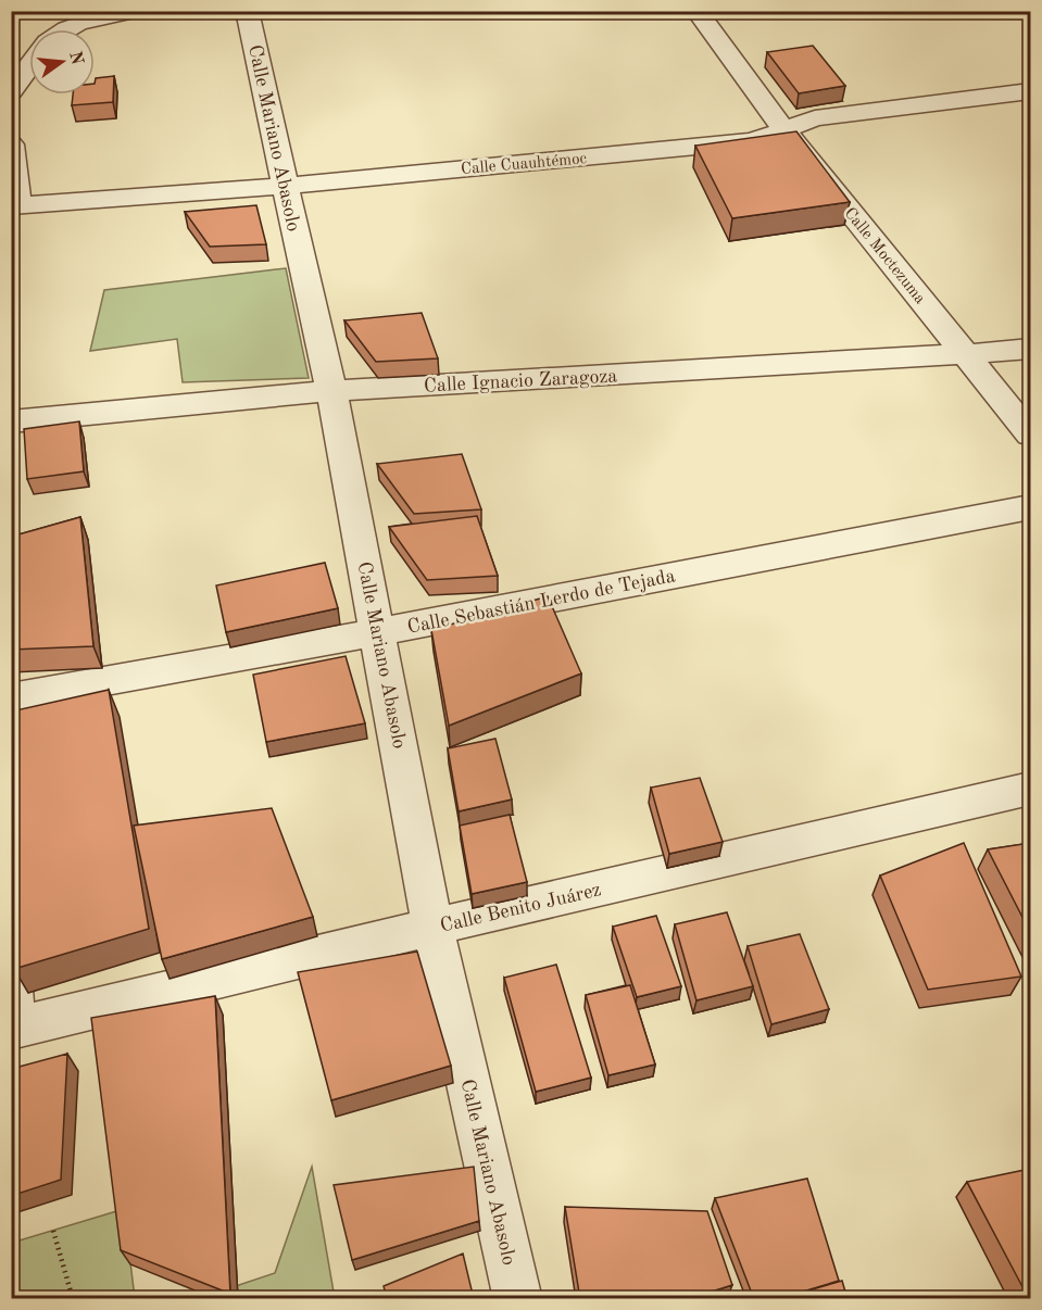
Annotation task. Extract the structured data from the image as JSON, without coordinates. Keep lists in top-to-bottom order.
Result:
{
  "streets": {
    "street": [
      "Calle Mariano Abasolo",
      "Calle Cuauhtémoc",
      "Calle Moctezuma",
      "Calle Ignacio Zaragoza",
      "Calle Sebastián Lerdo de Tejada",
      "Calle Benito Juárez"
    ]
  },
  "crossings": [
    ["Calle Mariano Abasolo", "Calle Cuauhtémoc"],
    ["Calle Mariano Abasolo", "Calle Ignacio Zaragoza"],
    ["Calle Mariano Abasolo", "Calle Sebastián Lerdo de Tejada"],
    ["Calle Mariano Abasolo", "Calle Benito Juárez"],
    ["Calle Cuauhtémoc", "Calle Moctezuma"],
    ["Calle Moctezuma", "Calle Ignacio Zaragoza"]
  ],
  "north": "right"
}
